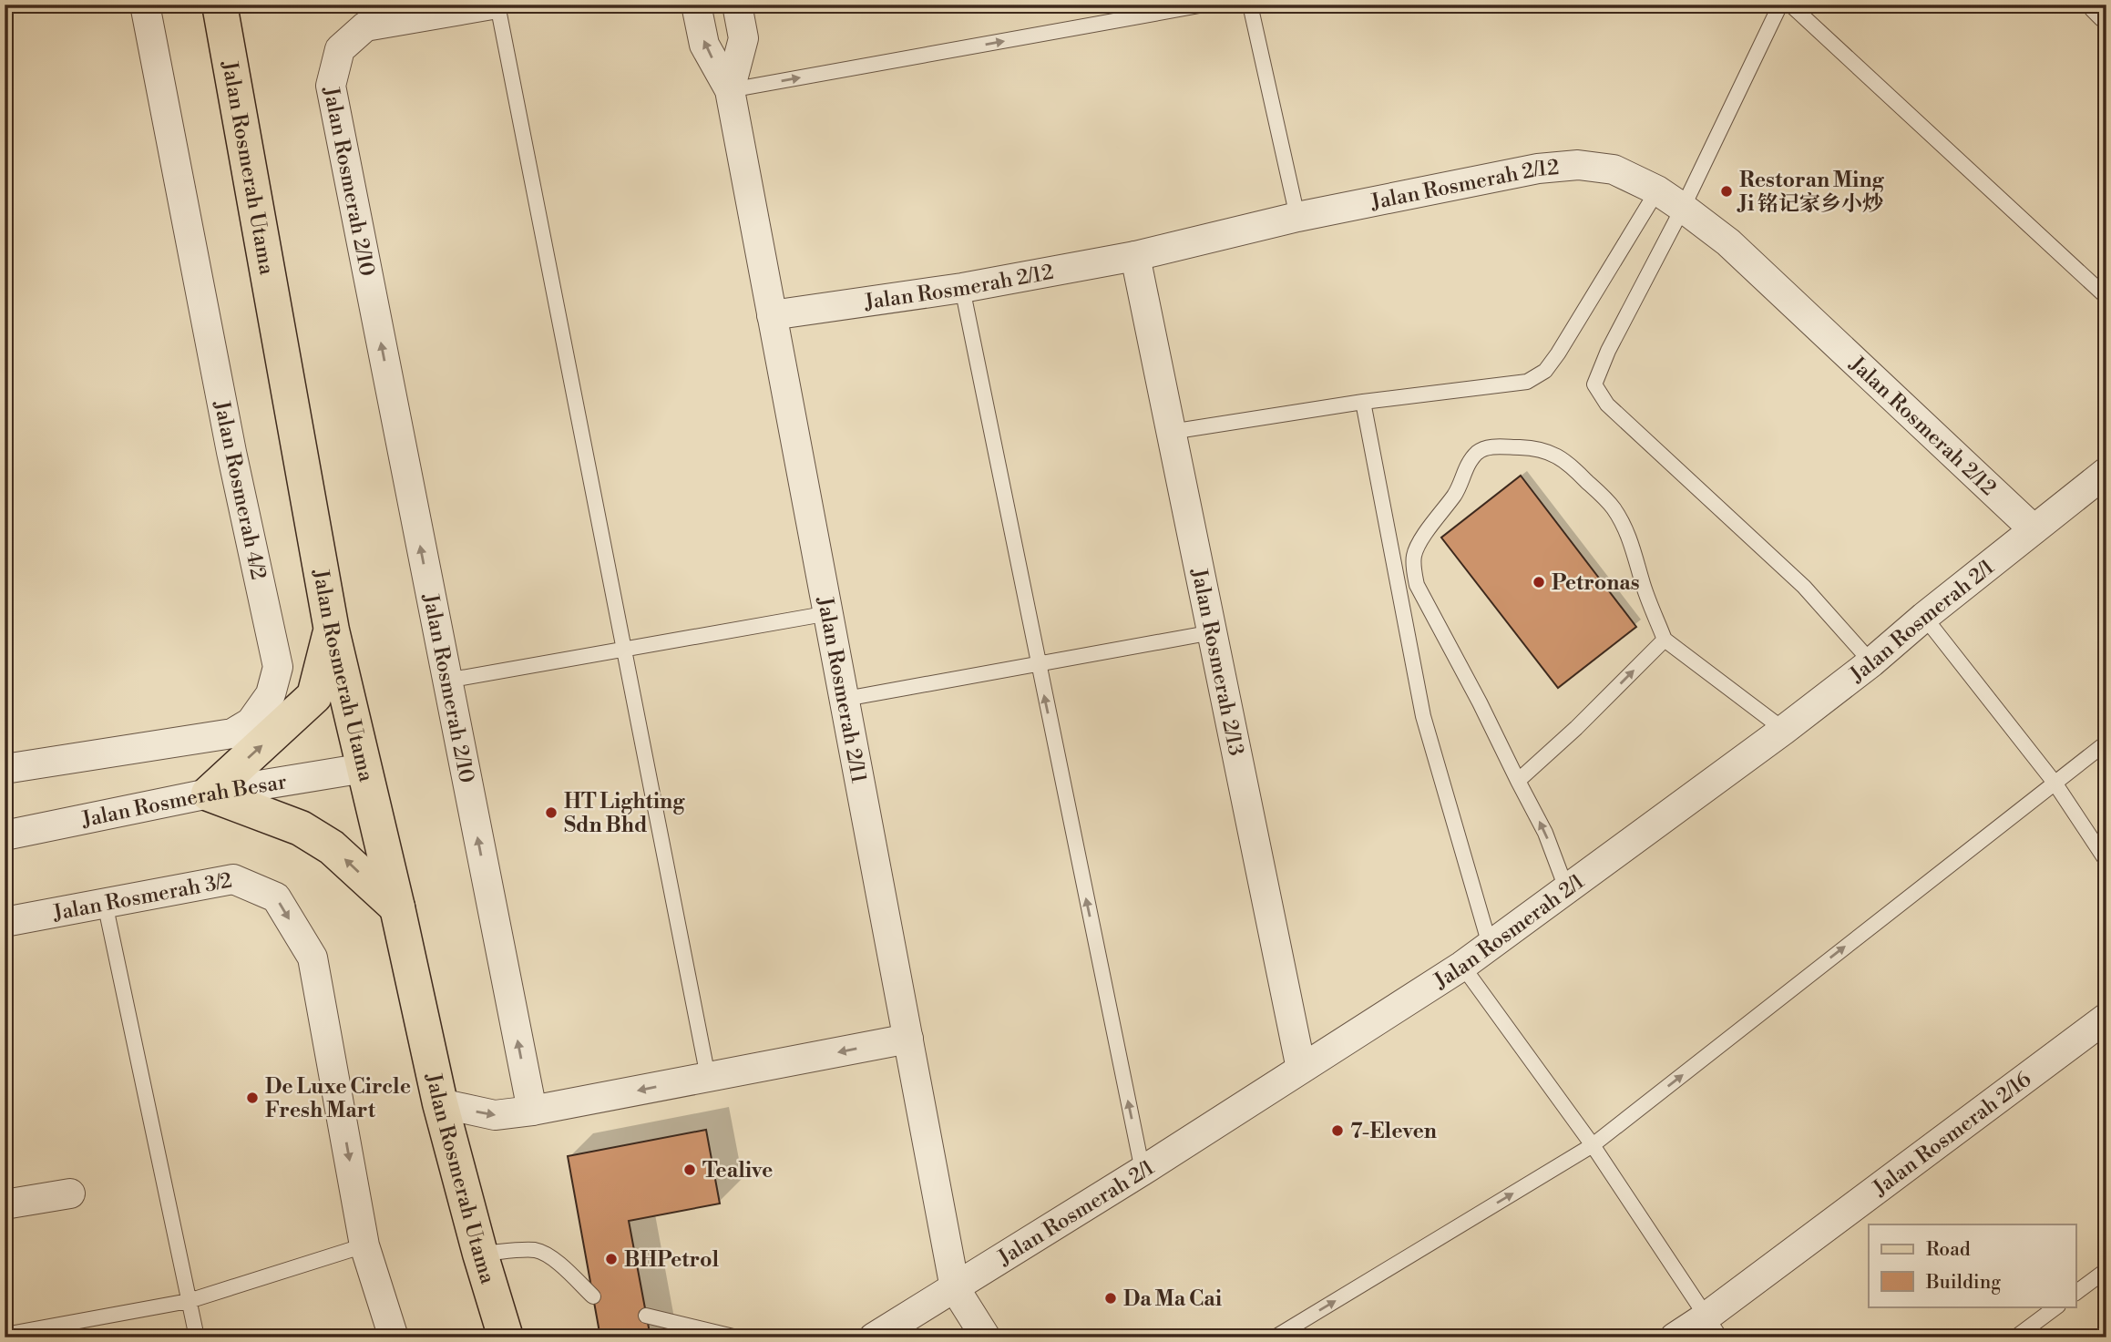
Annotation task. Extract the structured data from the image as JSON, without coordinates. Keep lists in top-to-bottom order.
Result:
{
  "streets": {
    "main road": ["Jalan Rosmerah Utama"],
    "street": [
      "Jalan Rosmerah 2/10",
      "Jalan Rosmerah 2/12",
      "Jalan Rosmerah 4/2",
      "Jalan Rosmerah 2/1",
      "Jalan Rosmerah 2/13",
      "Jalan Rosmerah 2/11",
      "Jalan Rosmerah Besar",
      "Jalan Rosmerah 3/2",
      "Jalan Rosmerah 2/16"
    ]
  },
  "crossings": [
    ["Jalan Rosmerah Utama", "Jalan Rosmerah Besar"],
    ["Jalan Rosmerah 2/12", "Jalan Rosmerah 2/1"],
    ["Jalan Rosmerah 2/12", "Jalan Rosmerah 2/13"],
    ["Jalan Rosmerah 2/12", "Jalan Rosmerah 2/11"],
    ["Jalan Rosmerah 2/1", "Jalan Rosmerah 2/13"],
    ["Jalan Rosmerah 2/1", "Jalan Rosmerah 2/11"]
  ],
  "one_way": ["Jalan Rosmerah 2/10"],
  "places": [
    "Restoran Ming Ji 铭记家乡小炒",
    "Petronas",
    "HT Lighting Sdn Bhd",
    "De Luxe Circle Fresh Mart",
    "7-Eleven",
    "Tealive",
    "BHPetrol",
    "Da Ma Cai"
  ],
  "legend": ["Road", "Building"]
}
